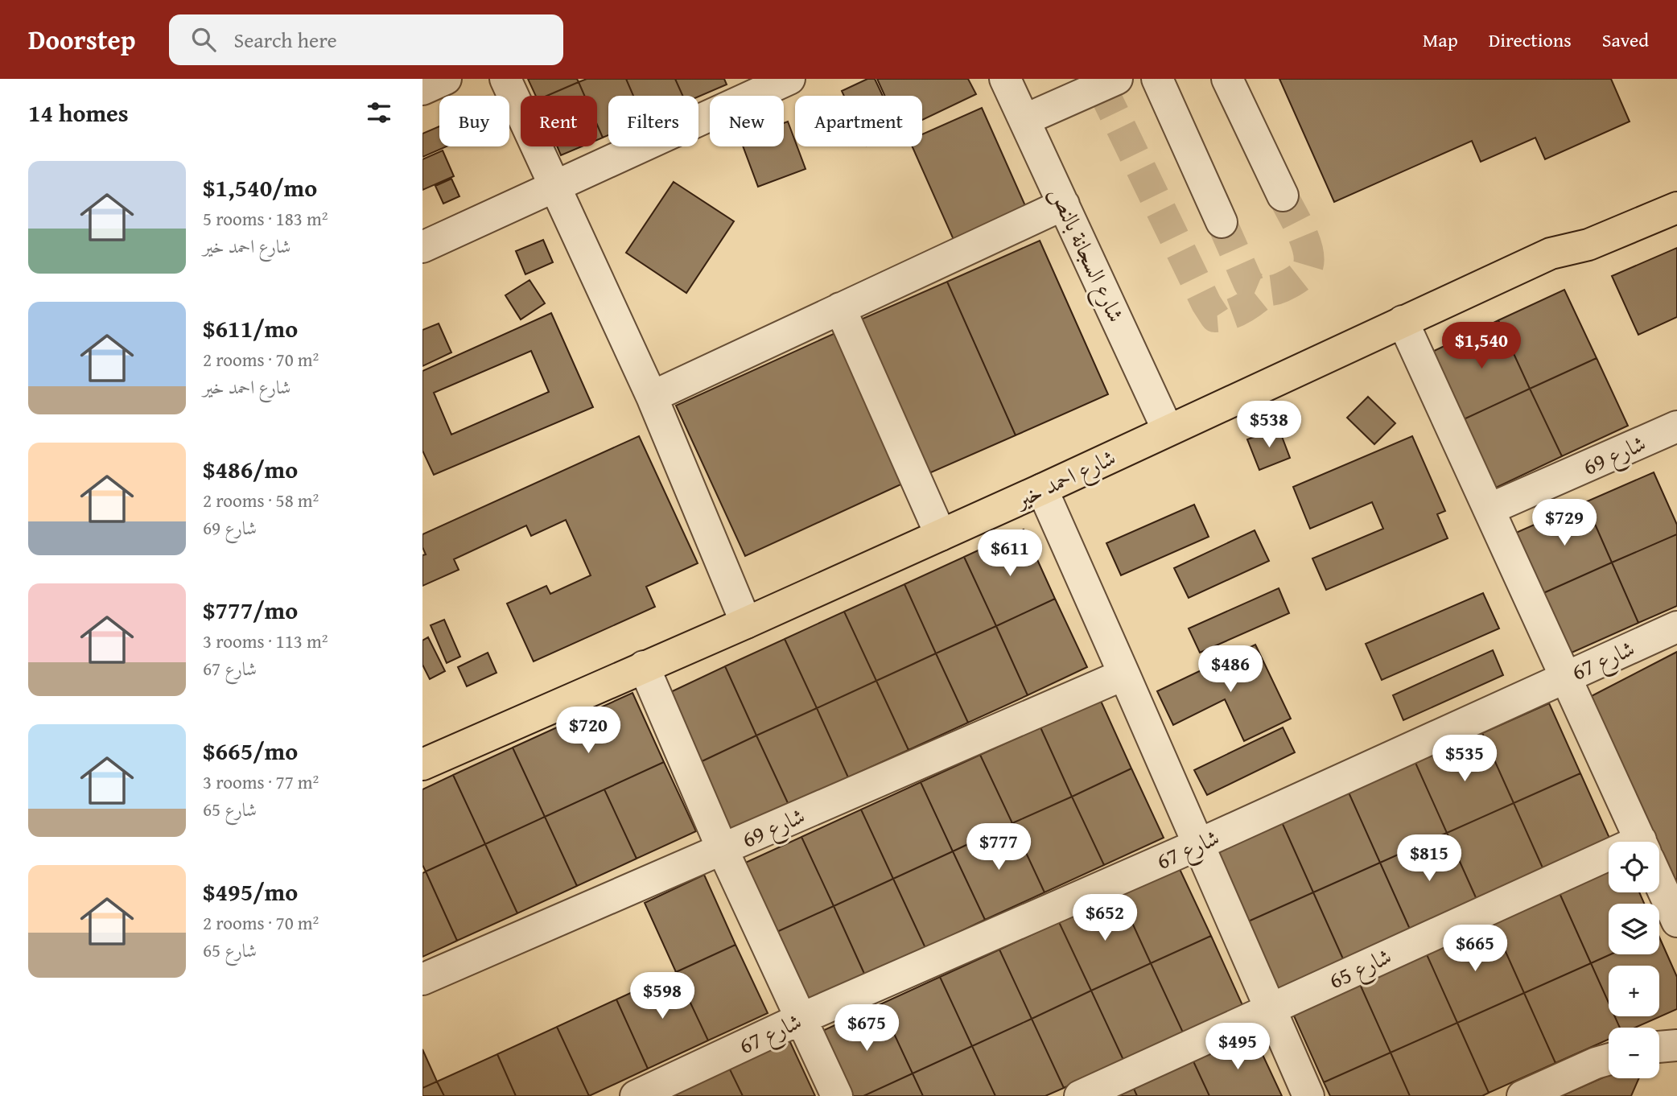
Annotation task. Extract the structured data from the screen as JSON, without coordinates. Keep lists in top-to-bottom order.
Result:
{
  "streets": {
    "main road": ["شارع احمد خير"],
    "street": [
      "شارع السجانة بالنص",
      "شارع 69",
      "شارع 67",
      "شارع 65"
    ]
  },
  "crossings": [
    ["شارع السجانة بالنص", "شارع احمد خير"]
  ],
  "page": {
    "header": "Doorstep",
    "search": "Search here",
    "nav": ["Map", "Directions", "Saved"],
    "heading": "14 homes",
    "chip": [
      "Buy",
      "Rent",
      "Filters",
      "New",
      "Apartment"
    ],
    "list": [
      {
        "name": "$1,540/mo",
        "note": "5 rooms · 183 m² · شارع احمد خير"
      },
      {
        "name": "$611/mo",
        "note": "2 rooms · 70 m² · شارع احمد خير"
      },
      {
        "name": "$486/mo",
        "note": "2 rooms · 58 m² · شارع 69"
      },
      {
        "name": "$777/mo",
        "note": "3 rooms · 113 m² · شارع 67"
      },
      {
        "name": "$665/mo",
        "note": "3 rooms · 77 m² · شارع 65"
      },
      {
        "name": "$495/mo",
        "note": "2 rooms · 70 m² · شارع 65"
      }
    ],
    "price": [
      "$1,540",
      "$538",
      "$729",
      "$611",
      "$486",
      "$720",
      "$535",
      "$777",
      "$815",
      "$652",
      "$665",
      "$598",
      "$675",
      "$495"
    ],
    "map_buttons": ["+", "−"]
  }
}
